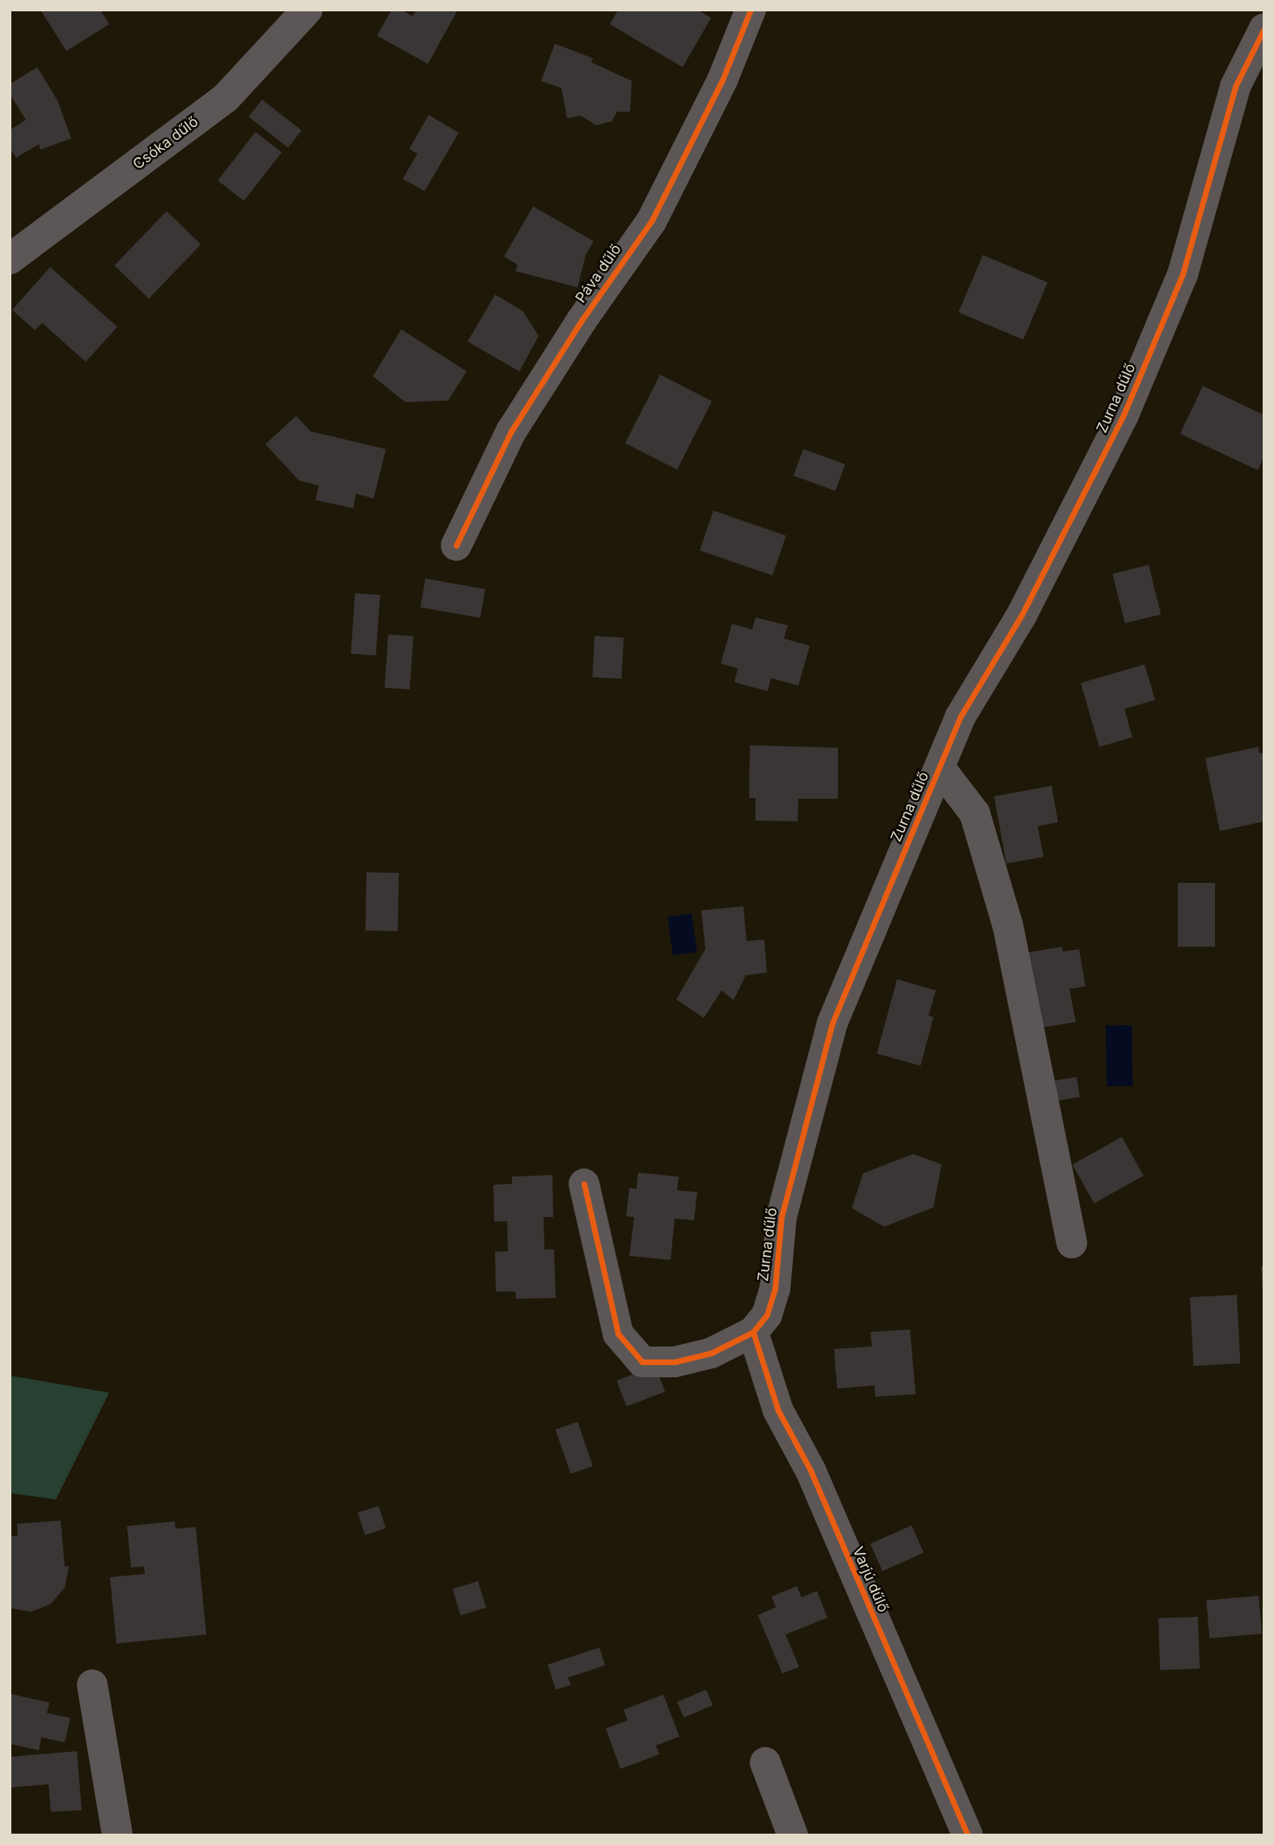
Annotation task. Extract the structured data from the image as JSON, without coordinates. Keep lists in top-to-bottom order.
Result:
{
  "streets": {
    "street": [
      "Csóka dűlő",
      "Páva dűlő",
      "Zurna dűlő",
      "Varjú dűlő"
    ]
  },
  "crossings": [
    ["Zurna dűlő", "Varjú dűlő"]
  ]
}
